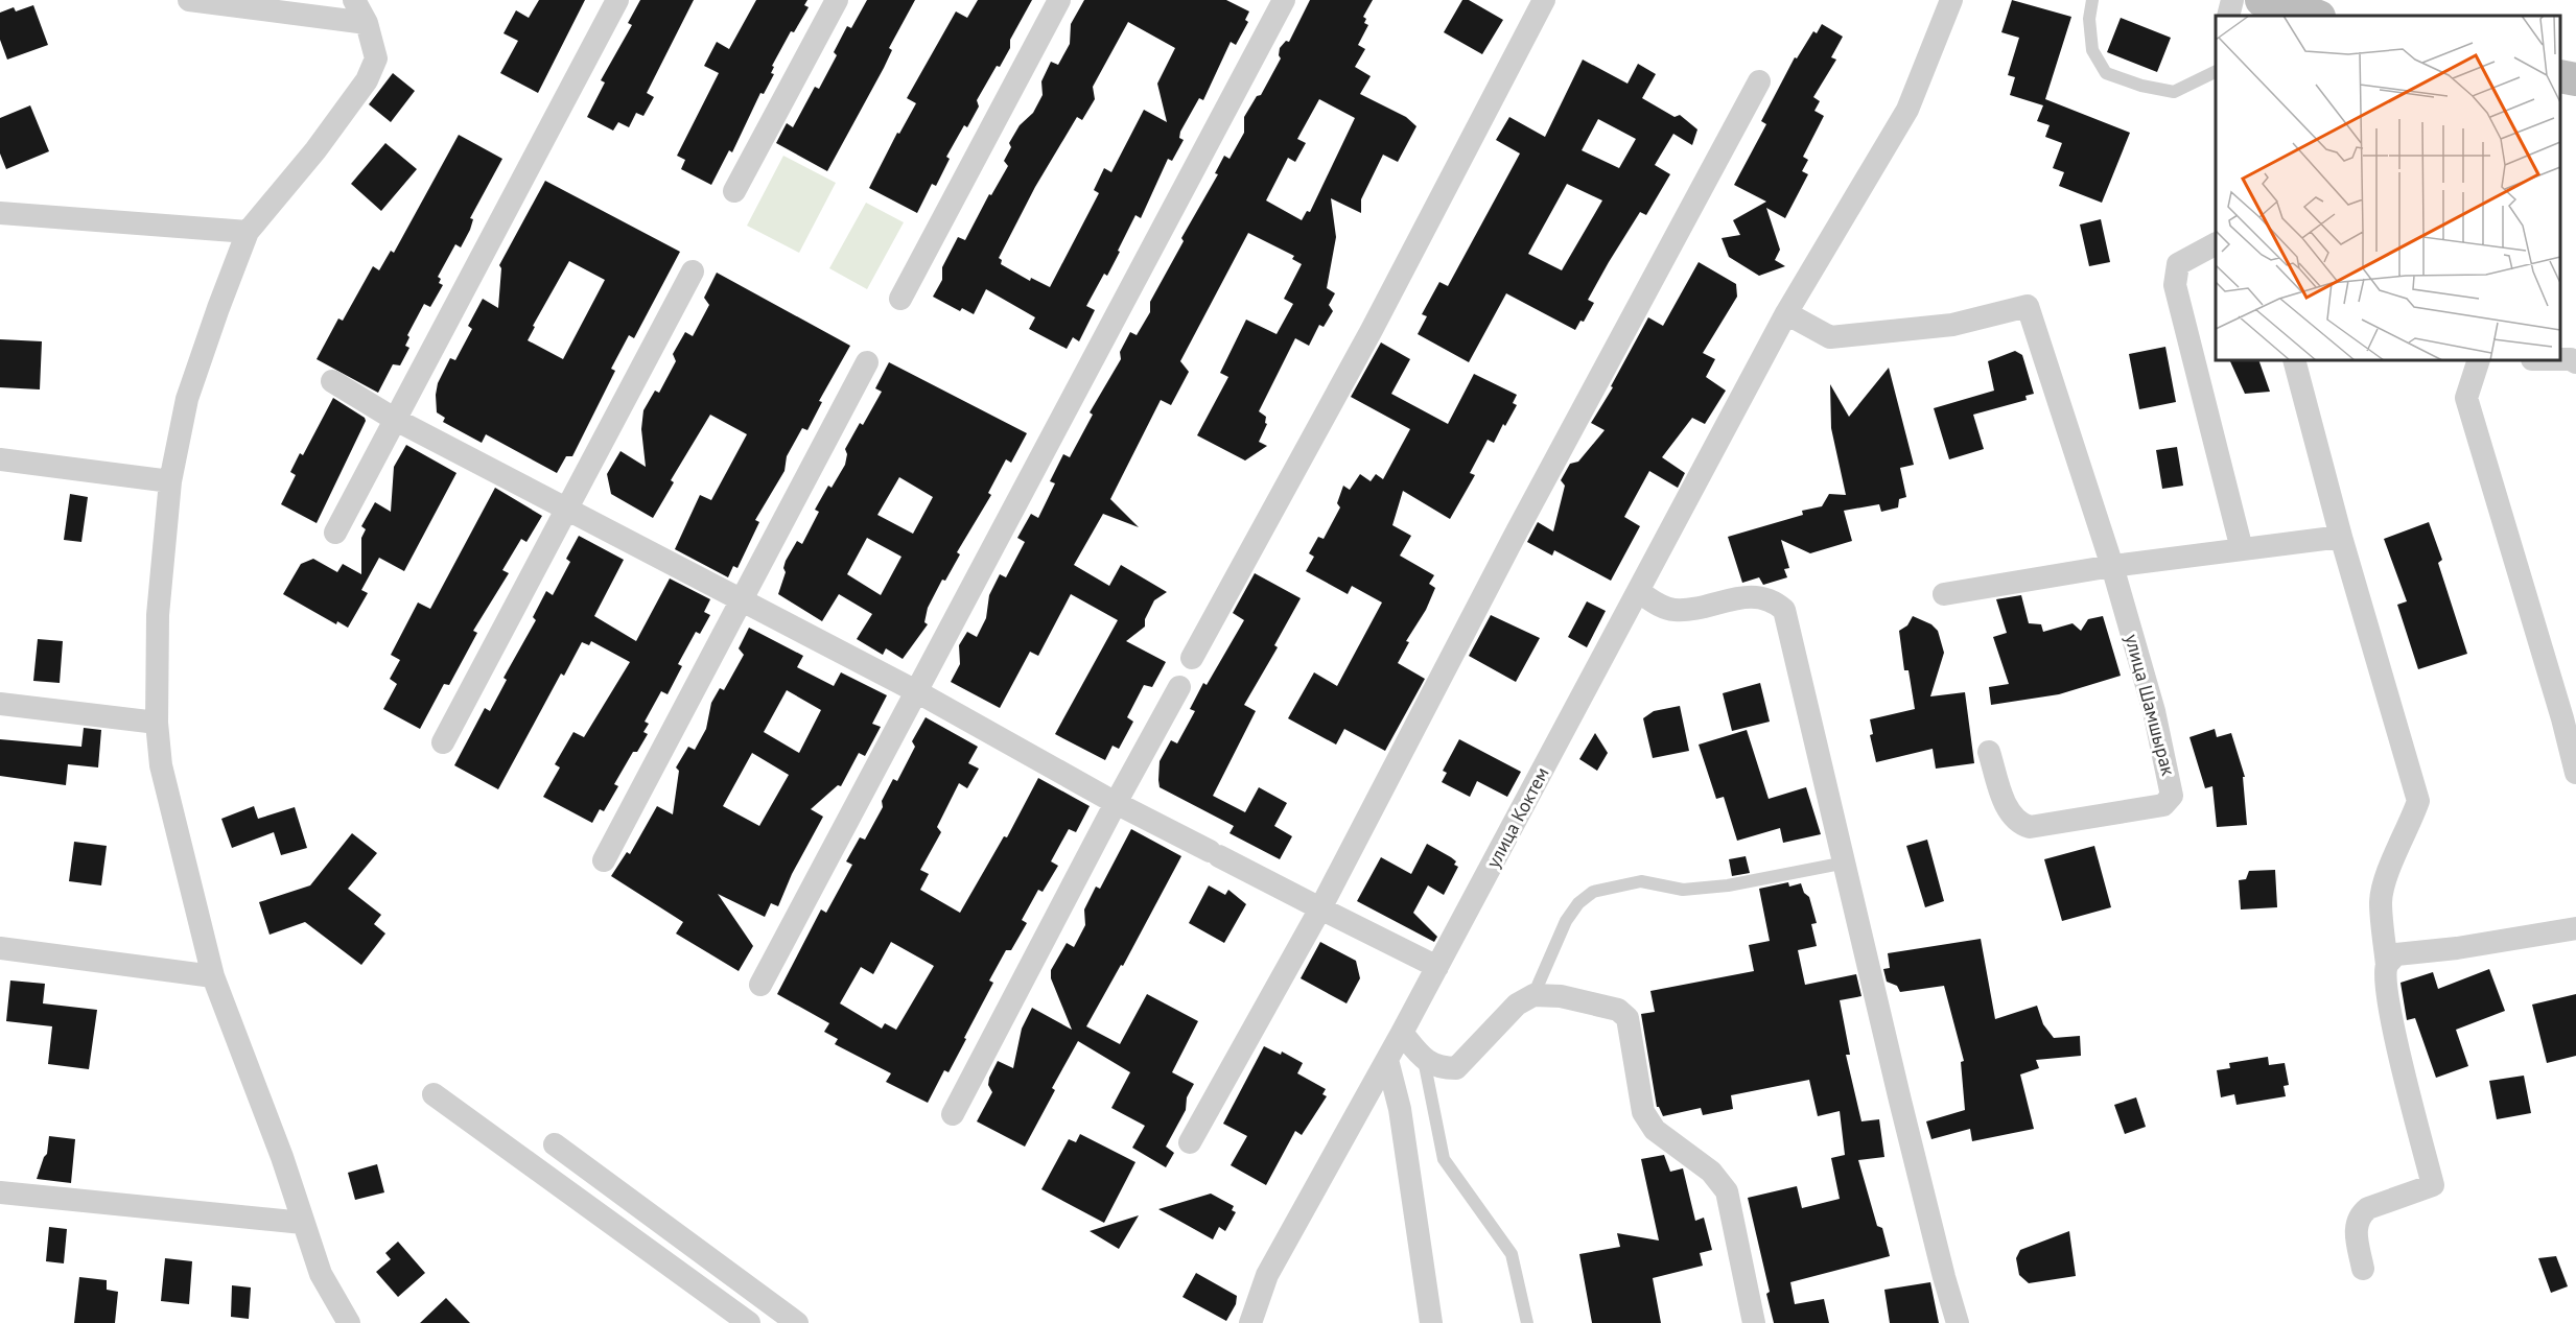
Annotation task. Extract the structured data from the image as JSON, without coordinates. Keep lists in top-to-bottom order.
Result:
{
  "streets": {
    "street": ["улица Шамшырак", "улица Коктем"]
  }
}
